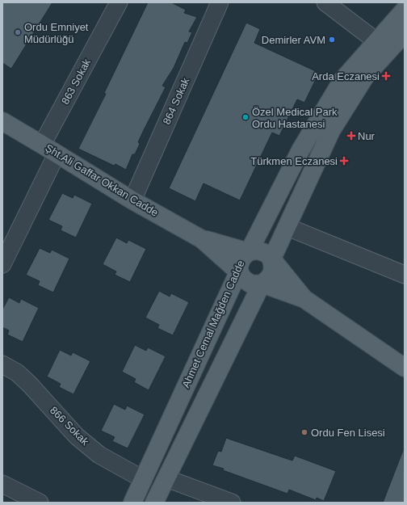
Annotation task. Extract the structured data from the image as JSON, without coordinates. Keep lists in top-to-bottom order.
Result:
{
  "streets": {
    "main road": ["Şht.Ali Gaffar Okkan Cadde", "Ahmet Cemal Mağden Cadde"],
    "street": ["863 Sokak", "864 Sokak", "866 Sokak"]
  },
  "crossings": [
    ["863 Sokak", "Şht.Ali Gaffar Okkan Cadde"],
    ["864 Sokak", "Şht.Ali Gaffar Okkan Cadde"],
    ["Şht.Ali Gaffar Okkan Cadde", "Ahmet Cemal Mağden Cadde"],
    ["Ahmet Cemal Mağden Cadde", "866 Sokak"]
  ],
  "places": {
    "other": [
      "Ordu Emniyet Müdürlüğü",
      "Demirler AVM",
      "Özel Medical Park Ordu Hastanesi",
      "Ordu Fen Lisesi"
    ],
    "health": ["Arda Eczanesi", "Nur", "Türkmen Eczanesi"]
  }
}
